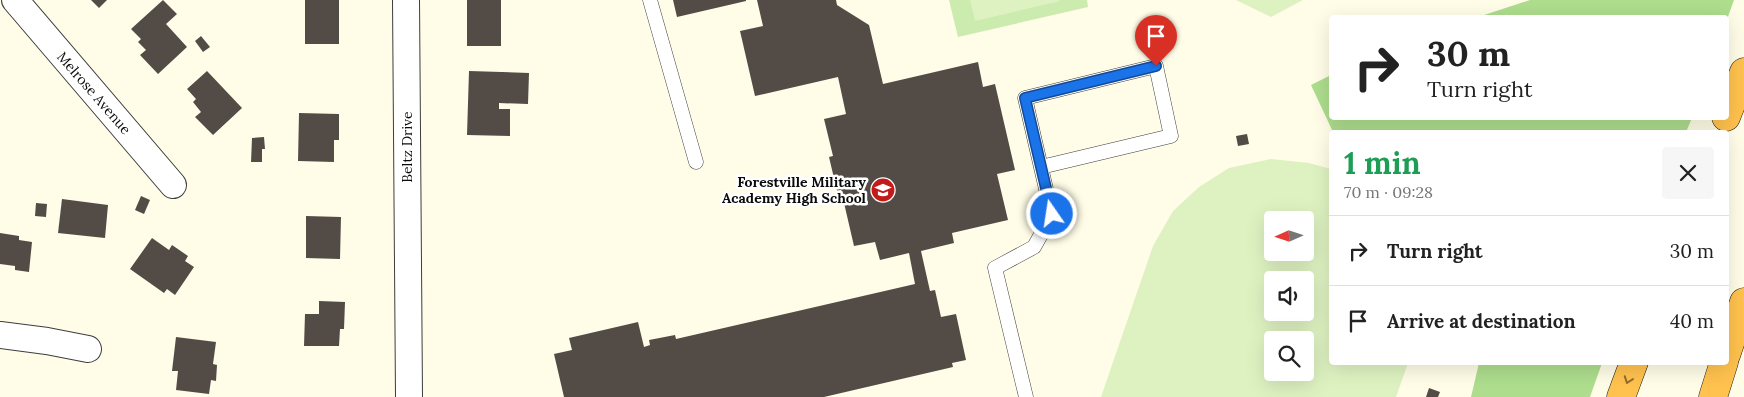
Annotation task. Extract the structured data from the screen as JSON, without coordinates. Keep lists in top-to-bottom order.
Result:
{
  "streets": {
    "street": ["Melrose Avenue", "Beltz Drive"]
  },
  "places": {
    "school or university": ["Forestville Military Academy High School"]
  },
  "north": "left",
  "page": {
    "turn": ["30 m", "Turn right"],
    "heading": ["1 min", "70 m · 09:28"],
    "list": [
      {
        "name": "Turn right",
        "value": "30 m"
      },
      {
        "name": "Arrive at destination",
        "value": "40 m"
      }
    ]
  }
}
